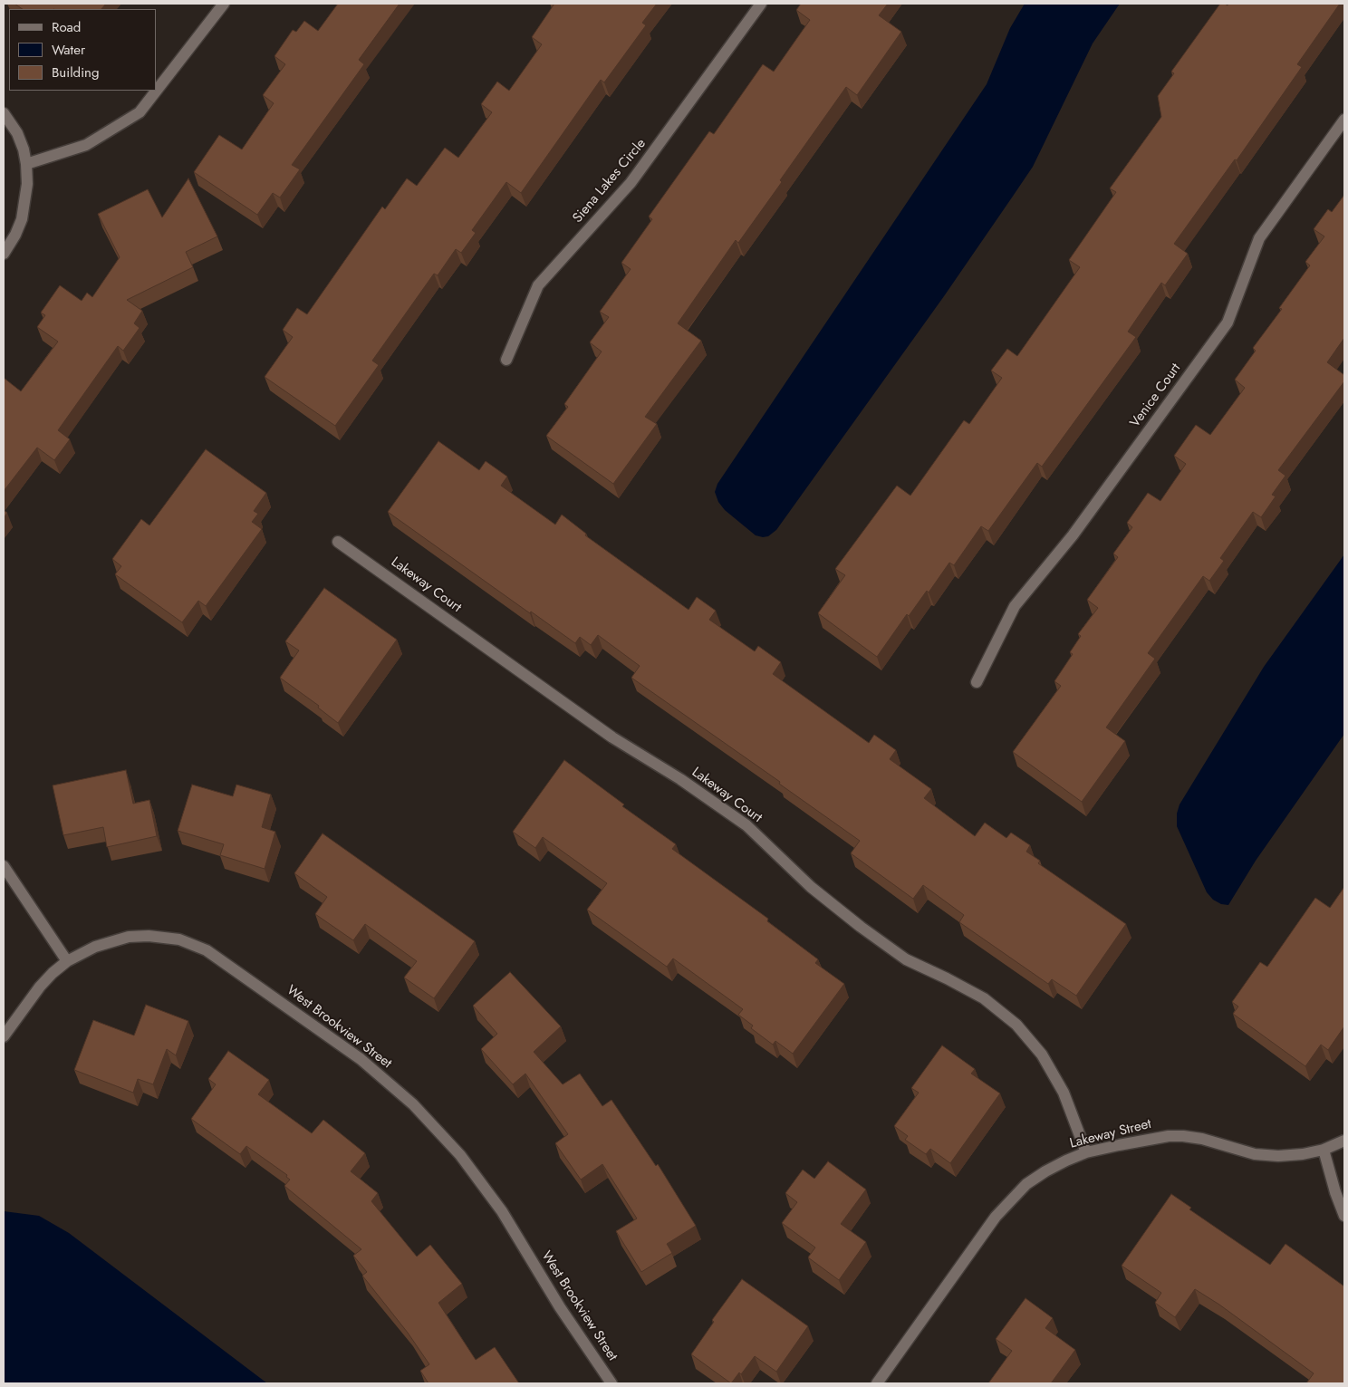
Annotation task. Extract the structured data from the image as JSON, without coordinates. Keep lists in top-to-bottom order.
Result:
{
  "streets": {
    "street": [
      "Siena Lakes Circle",
      "Venice Court",
      "Lakeway Court",
      "West Brookview Street",
      "Lakeway Street"
    ]
  },
  "crossings": [
    ["Lakeway Court", "Lakeway Street"]
  ],
  "legend": ["Road", "Water", "Building"]
}
